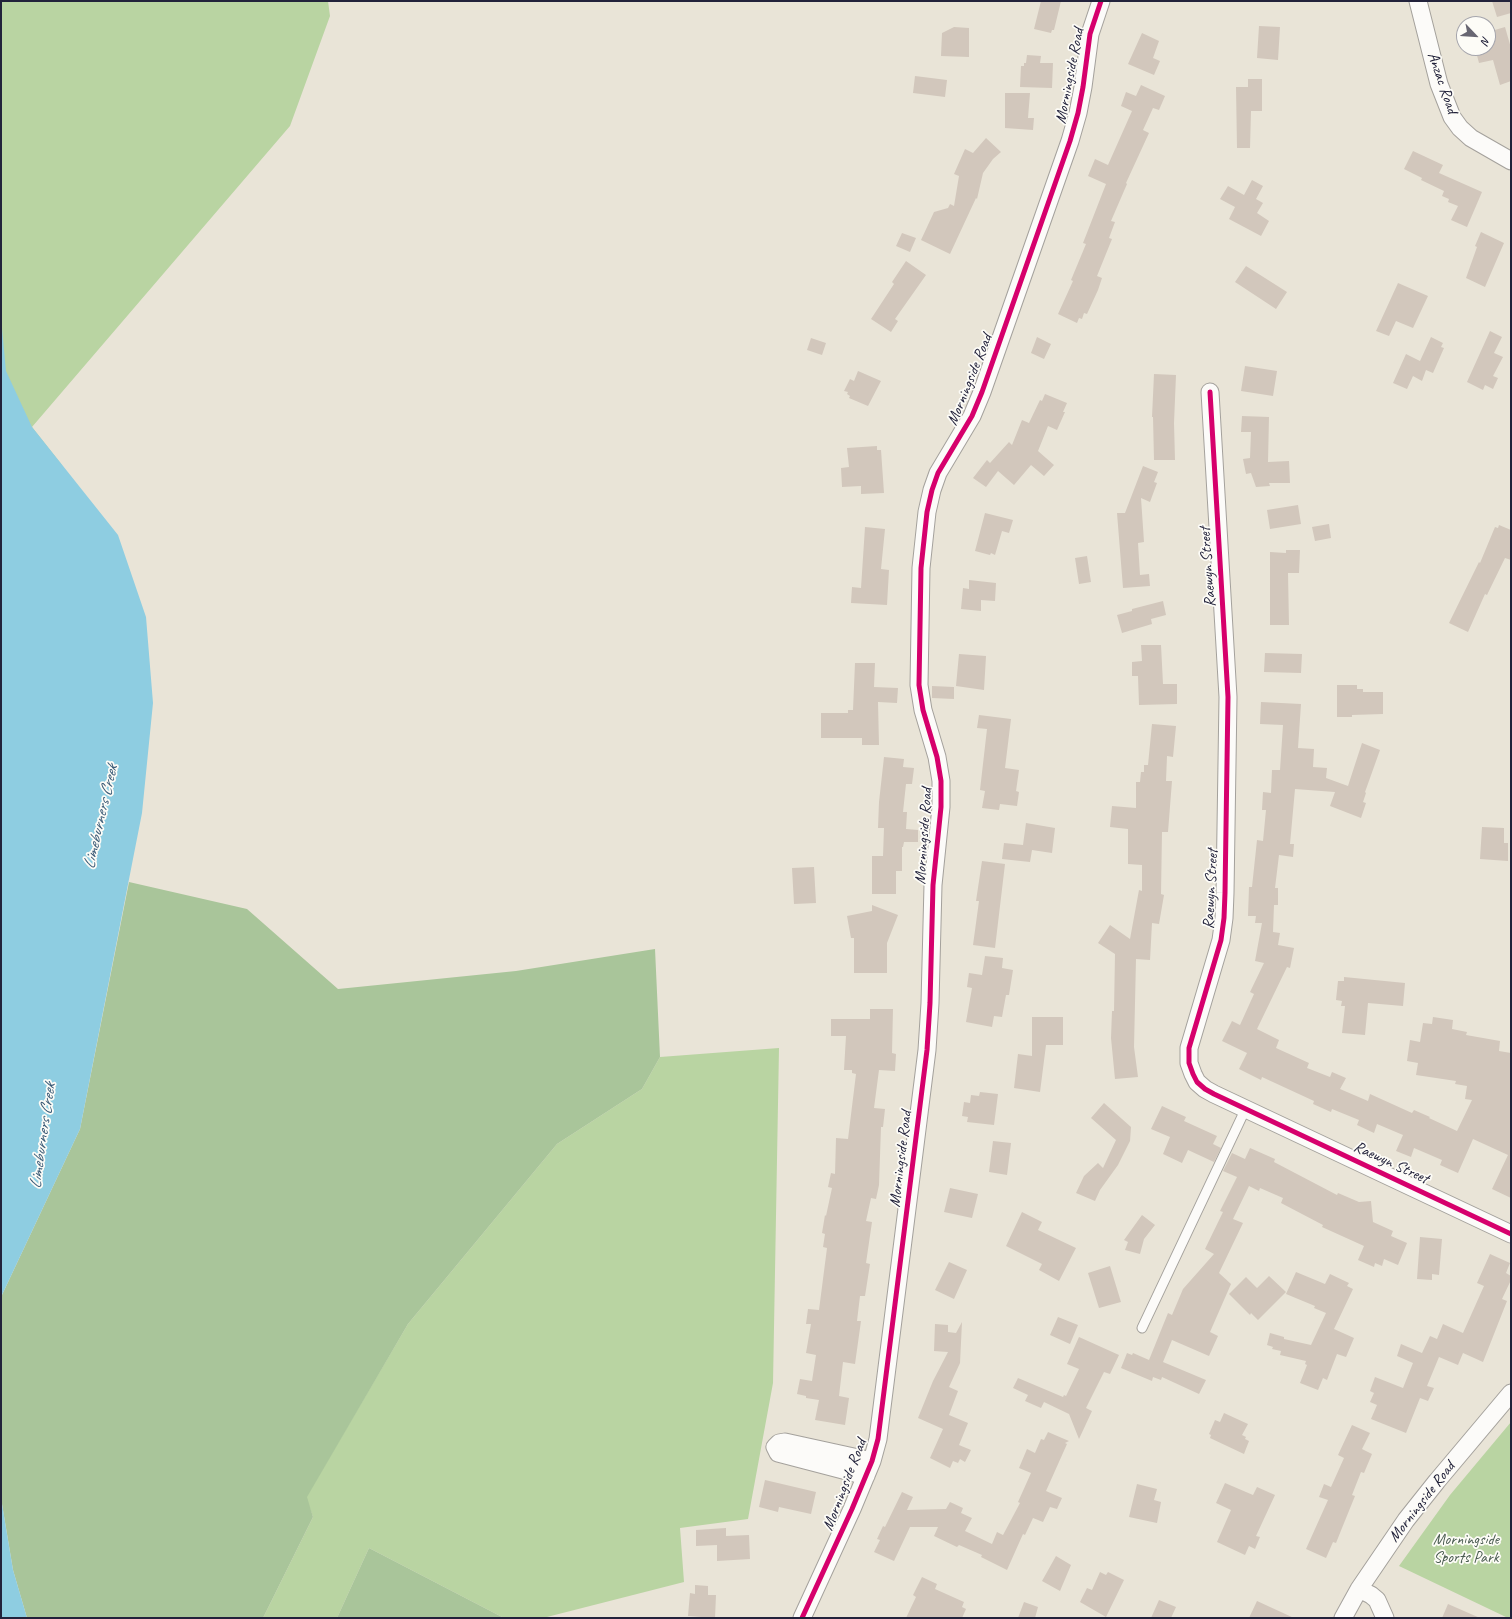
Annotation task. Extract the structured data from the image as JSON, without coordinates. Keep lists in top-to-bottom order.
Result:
{
  "streets": {
    "street": ["Morningside Road", "Anzac Road", "Raewyn Street"]
  },
  "water": ["Limeburners Creek"],
  "parks": ["Morningside Sports Park"],
  "north": "bottom right"
}
